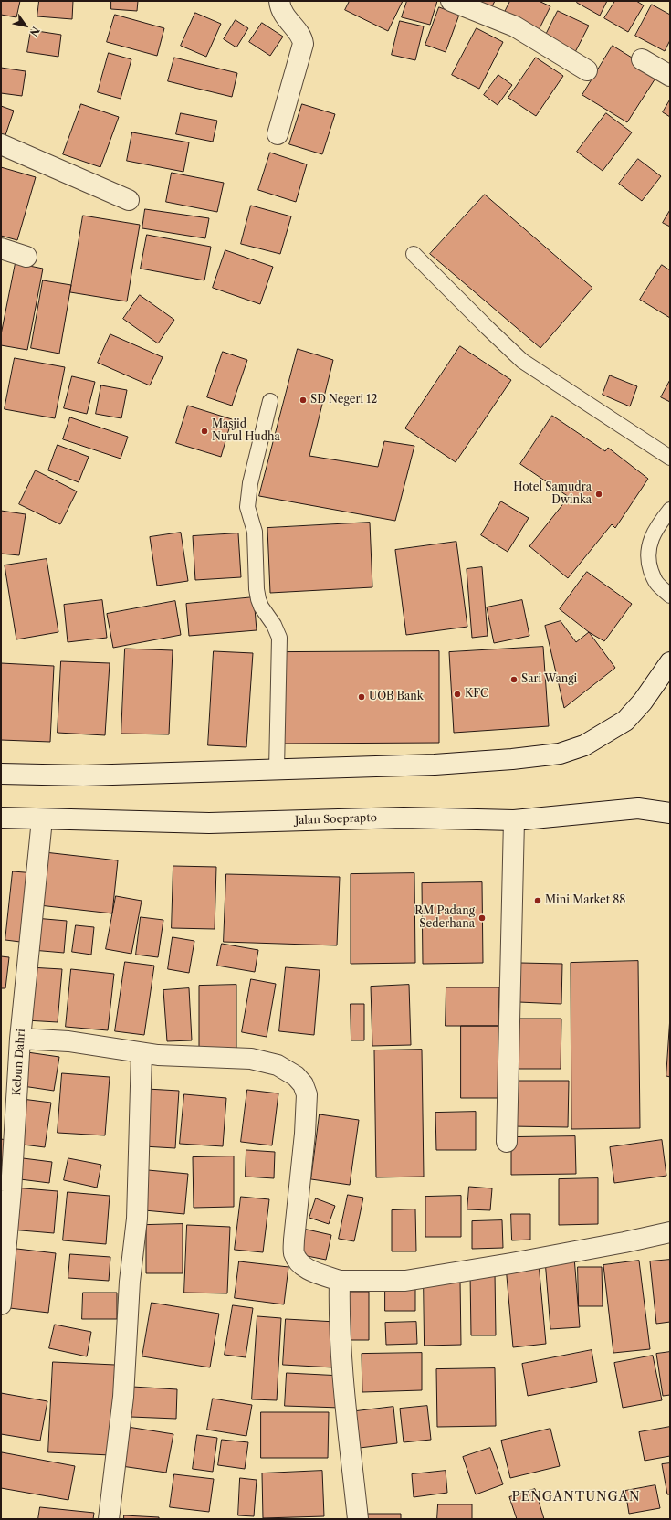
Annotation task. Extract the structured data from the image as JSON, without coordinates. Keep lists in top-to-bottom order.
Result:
{
  "streets": {
    "street": ["Jalan Soeprapto", "Kebun Dahri"]
  },
  "crossings": [
    ["Jalan Soeprapto", "Kebun Dahri"]
  ],
  "districts": ["PENGANTUNGAN"],
  "places": [
    "SD Negeri 12",
    "Masjid Nurul Hudha",
    "Hotel Samudra Dwinka",
    "Sari Wangi",
    "KFC",
    "UOB Bank",
    "Mini Market 88",
    "RM Padang Sederhana"
  ],
  "north": "bottom right"
}
